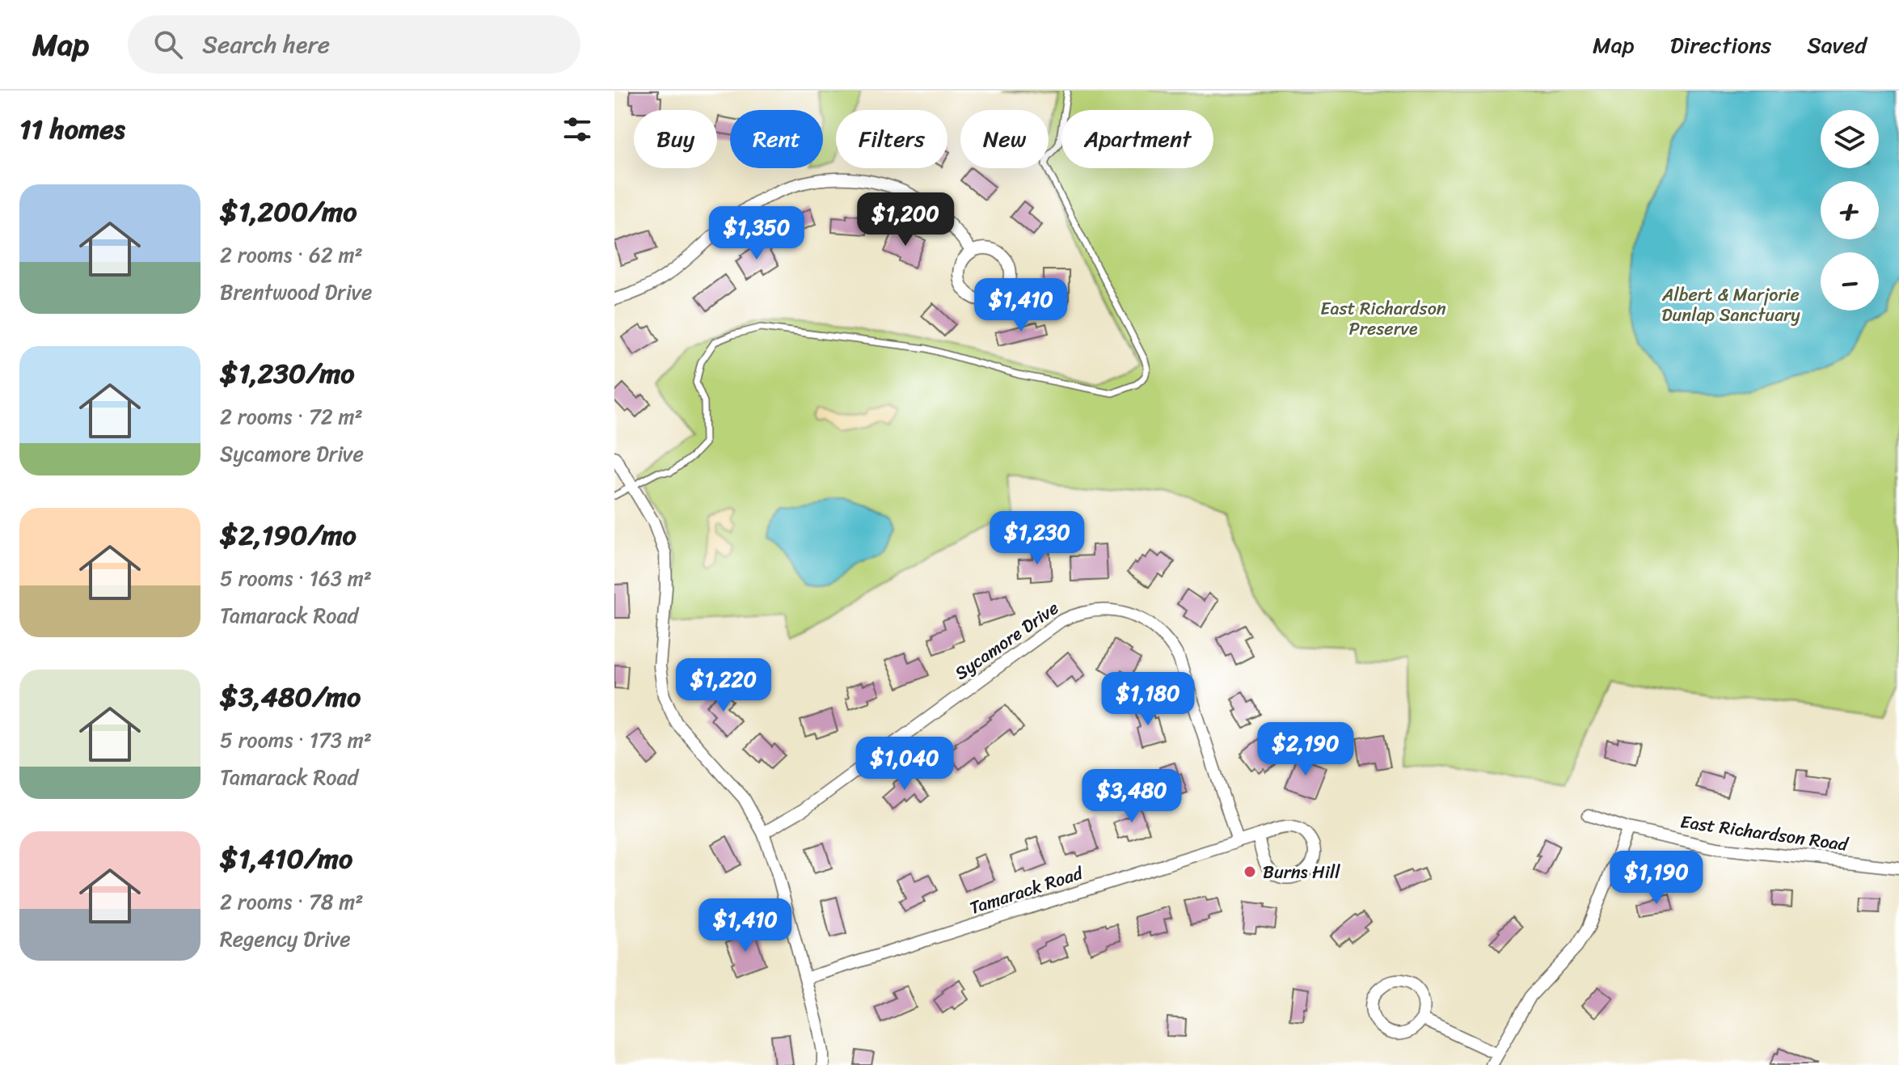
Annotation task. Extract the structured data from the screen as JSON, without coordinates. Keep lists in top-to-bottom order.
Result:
{
  "streets": {
    "street": ["Sycamore Drive", "East Richardson Road", "Tamarack Road"]
  },
  "crossings": [
    ["Sycamore Drive", "Tamarack Road"]
  ],
  "parks": ["Albert & Marjorie Dunlap Sanctuary", "East Richardson Preserve"],
  "places": ["Burns Hill"],
  "page": {
    "header": "Map",
    "search": "Search here",
    "nav": ["Map", "Directions", "Saved"],
    "heading": "11 homes",
    "map_buttons": ["+", "−"],
    "chip": [
      "Buy",
      "Rent",
      "Filters",
      "New",
      "Apartment"
    ],
    "list": [
      {
        "name": "$1,200/mo",
        "note": "2 rooms · 62 m² · Brentwood Drive"
      },
      {
        "name": "$1,230/mo",
        "note": "2 rooms · 72 m² · Sycamore Drive"
      },
      {
        "name": "$2,190/mo",
        "note": "5 rooms · 163 m² · Tamarack Road"
      },
      {
        "name": "$3,480/mo",
        "note": "5 rooms · 173 m² · Tamarack Road"
      },
      {
        "name": "$1,410/mo",
        "note": "2 rooms · 78 m² · Regency Drive"
      }
    ],
    "price": [
      "$1,200",
      "$1,350",
      "$1,410",
      "$1,230",
      "$1,220",
      "$1,180",
      "$2,190",
      "$1,040",
      "$3,480",
      "$1,190",
      "$1,410"
    ]
  }
}
